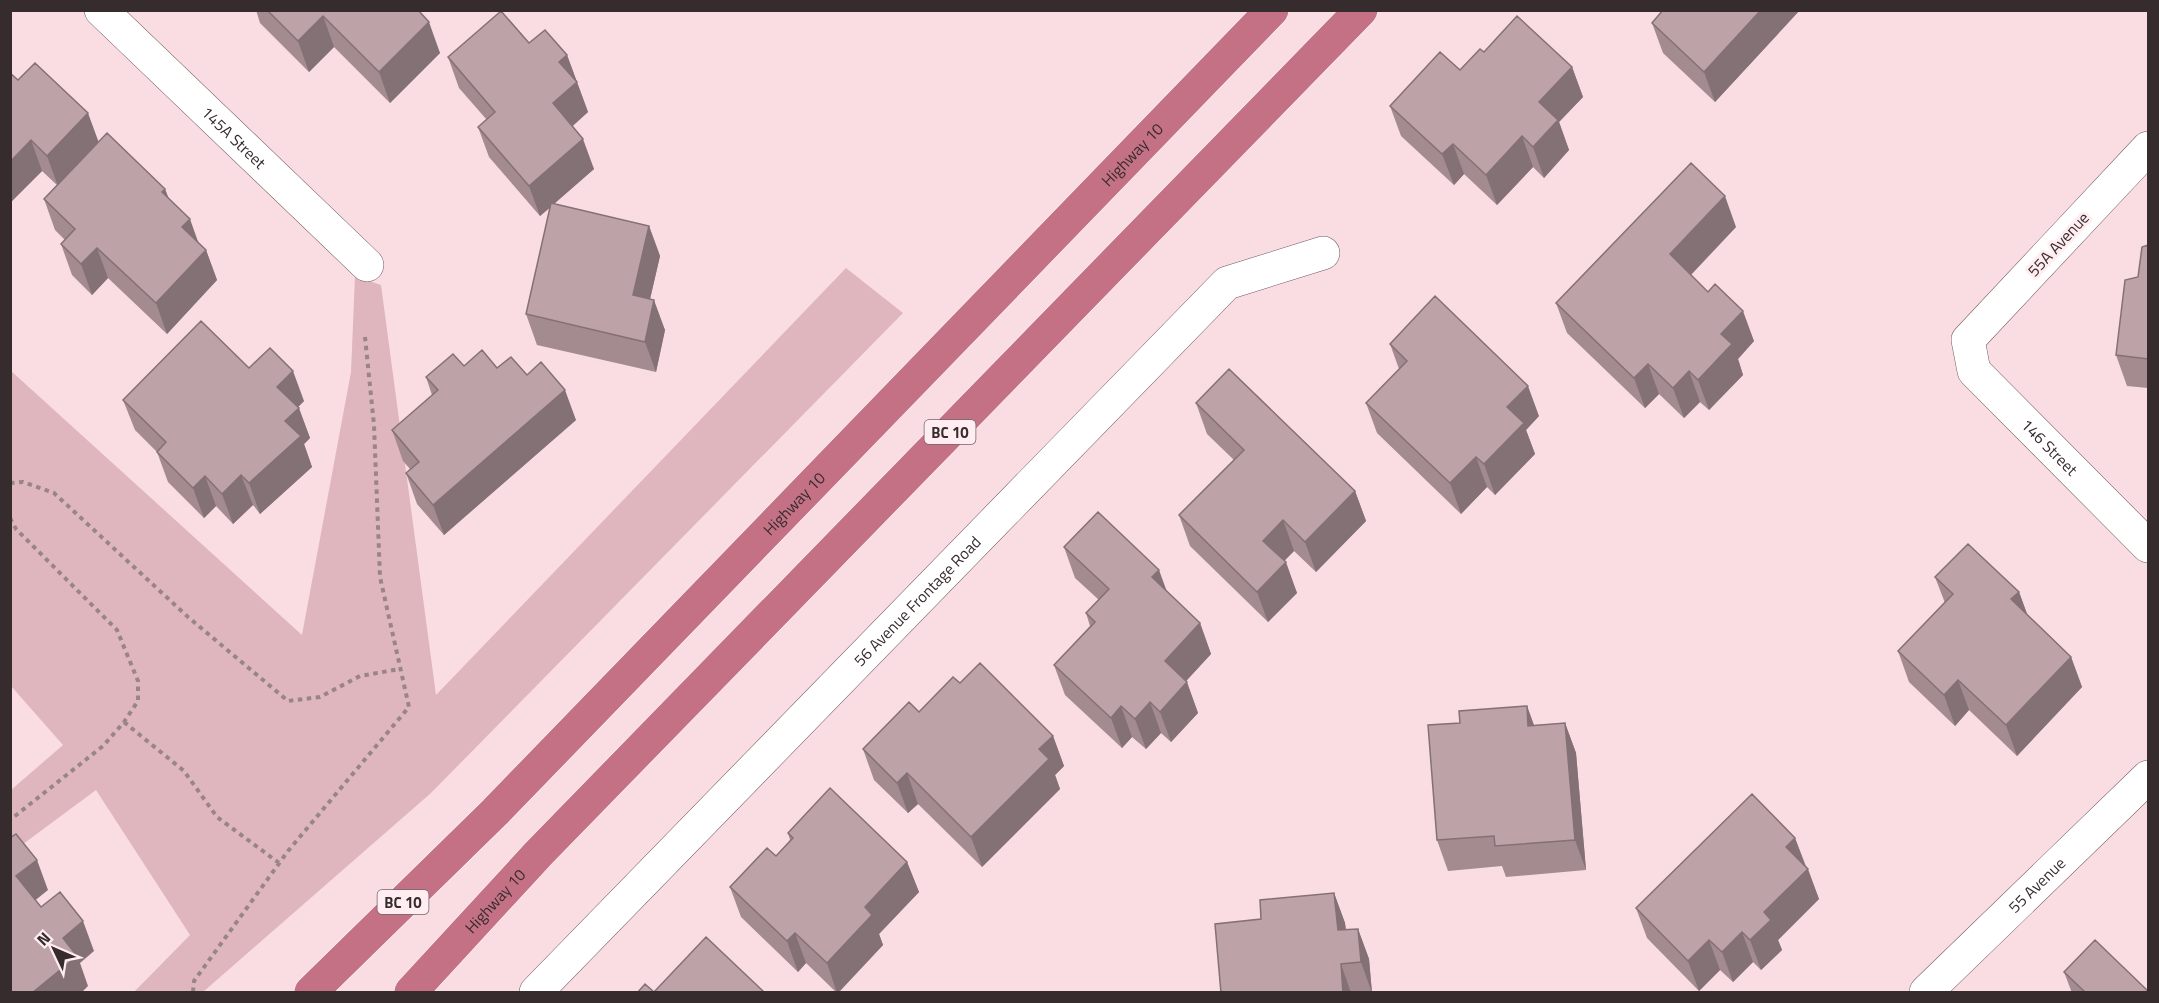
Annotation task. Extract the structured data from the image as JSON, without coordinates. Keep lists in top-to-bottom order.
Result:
{
  "streets": {
    "highway": ["Highway 10", "BC 10"],
    "street": [
      "145A Street",
      "55A Avenue",
      "146 Street",
      "56 Avenue Frontage Road",
      "55 Avenue"
    ]
  },
  "crossings": [
    ["55A Avenue", "146 Street"]
  ],
  "north": "top left"
}
